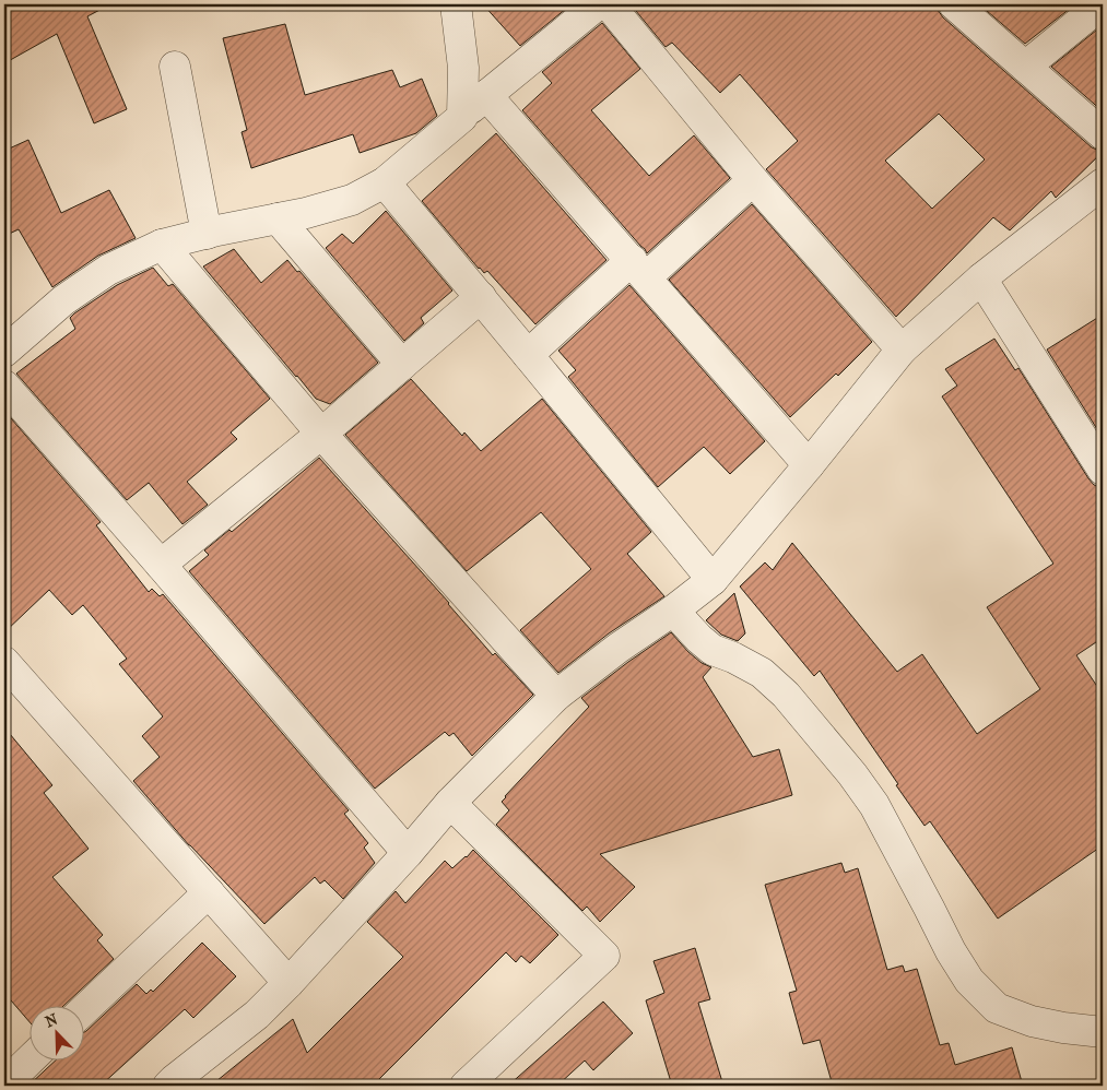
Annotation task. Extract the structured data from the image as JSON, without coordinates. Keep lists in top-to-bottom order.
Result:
{
  "north": "top left"
}
